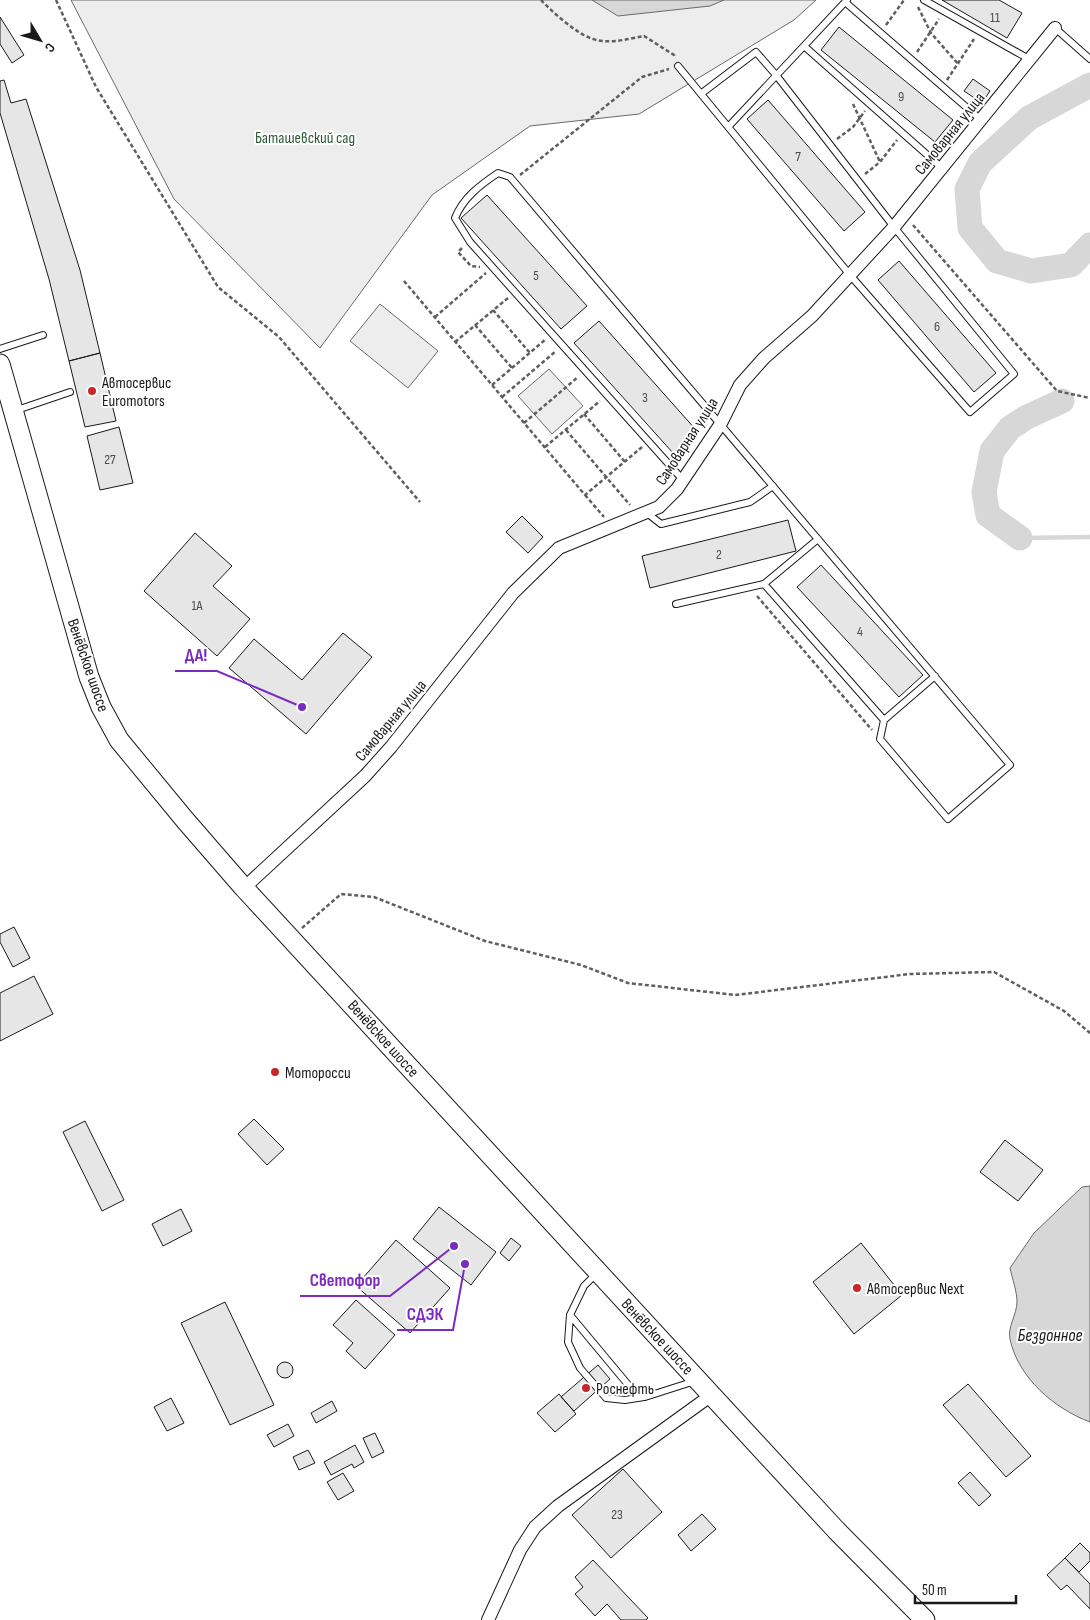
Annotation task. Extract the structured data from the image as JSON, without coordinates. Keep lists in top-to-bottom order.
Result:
{
  "streets": {
    "main road": ["Венёвское шоссе"],
    "street": ["Самоварная улица"]
  },
  "crossings": [
    ["Самоварная улица", "Венёвское шоссе"]
  ],
  "water": ["Бездонное"],
  "parks": ["Баташевский сад"],
  "places": [
    "Автосервис Euromotors",
    "ДА!",
    "Моторосси",
    "Светофор",
    "СДЭК",
    "Автосервис Next",
    "Роснефть"
  ],
  "house_numbers": [
    "11",
    "9",
    "7",
    "5",
    "6",
    "3",
    "27",
    "2",
    "1А",
    "4",
    "23"
  ],
  "scale_bar": "50 m",
  "north": "bottom right"
}
